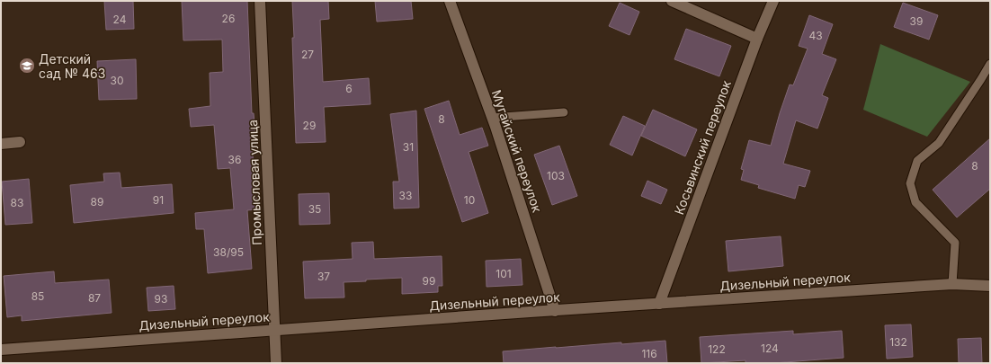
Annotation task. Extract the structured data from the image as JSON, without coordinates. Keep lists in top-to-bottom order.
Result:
{
  "streets": {
    "street": [
      "Косьвинский переулок",
      "Мугайский переулок",
      "Промысловая улица",
      "Дизельный переулок"
    ]
  },
  "crossings": [
    ["Косьвинский переулок", "Дизельный переулок"],
    ["Мугайский переулок", "Дизельный переулок"],
    ["Промысловая улица", "Дизельный переулок"]
  ],
  "places": {
    "school or university": ["Детский сад № 463"]
  },
  "house_numbers": [
    "26",
    "24",
    "39",
    "43",
    "27",
    "30",
    "6",
    "8",
    "29",
    "31",
    "36",
    "8",
    "103",
    "33",
    "91",
    "10",
    "89",
    "83",
    "35",
    "38/95",
    "101",
    "37",
    "99",
    "85",
    "87",
    "93",
    "132",
    "124",
    "122",
    "116"
  ]
}
